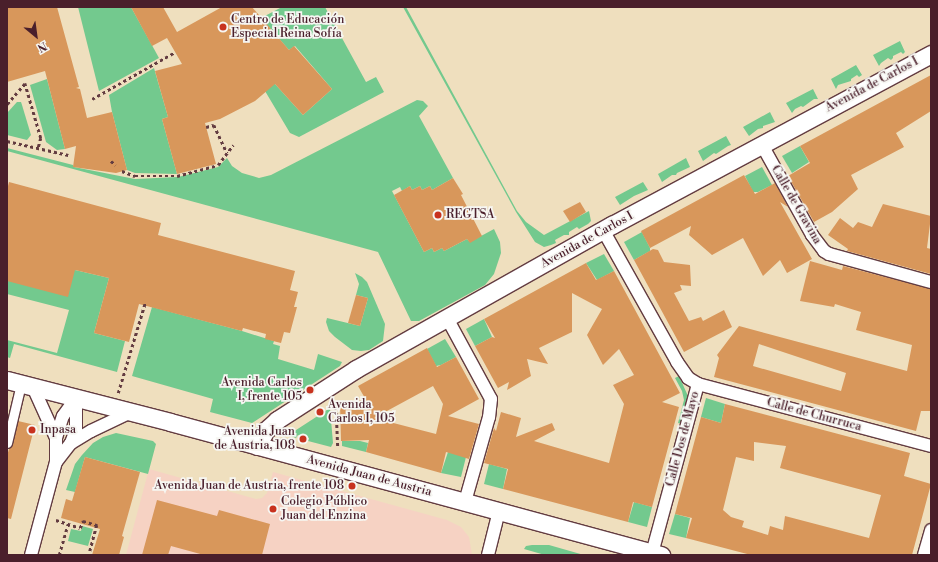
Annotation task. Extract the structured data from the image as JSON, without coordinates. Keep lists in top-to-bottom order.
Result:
{
  "streets": {
    "main road": ["Avenida de Carlos I", "Avenida Juan de Austria"],
    "street": ["Calle de Gravina", "Calle de Churruca", "Calle Dos de Mayo"]
  },
  "crossings": [
    ["Avenida de Carlos I", "Calle de Gravina"],
    ["Avenida de Carlos I", "Calle Dos de Mayo"],
    ["Avenida de Carlos I", "Avenida Juan de Austria"],
    ["Calle de Churruca", "Calle Dos de Mayo"],
    ["Calle Dos de Mayo", "Avenida Juan de Austria"]
  ],
  "places": [
    "Centro de Educación Especial Reina Sofía",
    "REGTSA",
    "Avenida Carlos I, frente 105",
    "Avenida Carlos I, 105",
    "Inpasa",
    "Avenida Juan de Austria, 108",
    "Avenida Juan de Austria, frente 108",
    "Colegio Público Juan del Enzina"
  ],
  "north": "bottom right"
}
